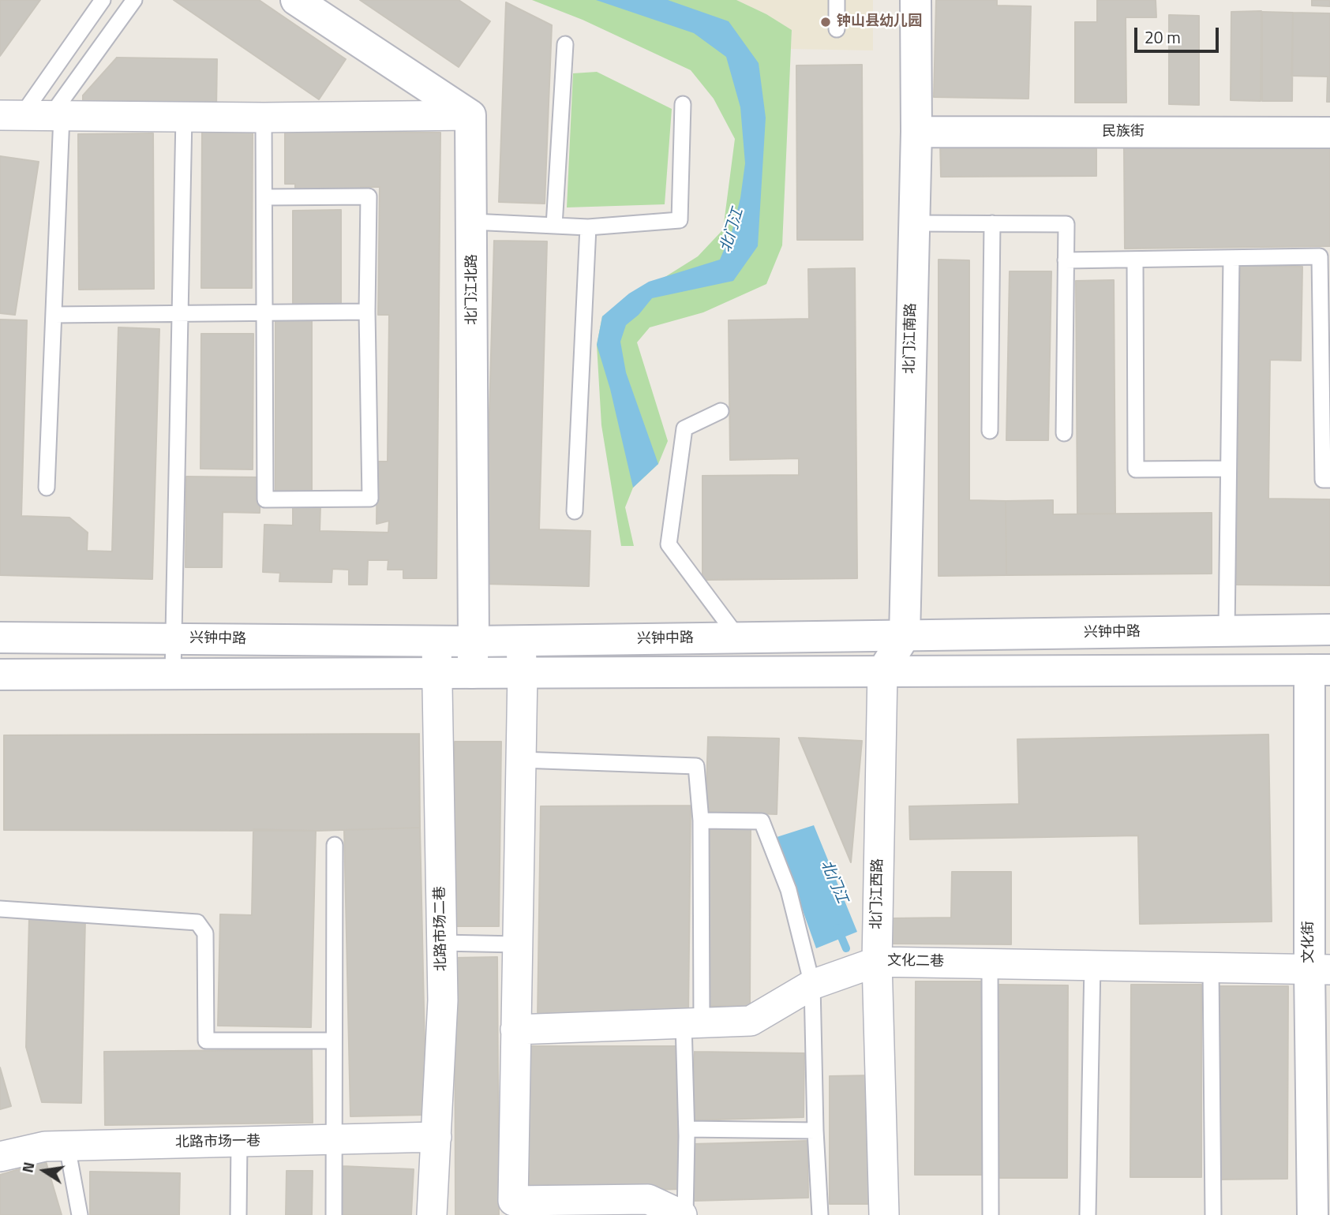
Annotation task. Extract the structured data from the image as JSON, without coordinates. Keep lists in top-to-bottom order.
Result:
{
  "streets": {
    "main road": [
      "民族街",
      "北门江北路",
      "北门江南路",
      "兴钟中路",
      "文化街"
    ],
    "street": [
      "北门江西路",
      "北路市场二巷",
      "文化二巷",
      "北路市场一巷"
    ]
  },
  "crossings": [
    ["民族街", "北门江南路"],
    ["北门江北路", "兴钟中路"],
    ["北门江南路", "兴钟中路"],
    ["兴钟中路", "北路市场二巷"],
    ["北门江西路", "文化二巷"],
    ["北路市场二巷", "北路市场一巷"],
    ["文化街", "文化二巷"]
  ],
  "water": ["北门江"],
  "places": ["钟山县幼儿园"],
  "scale_bar": "20 m",
  "north": "left"
}
